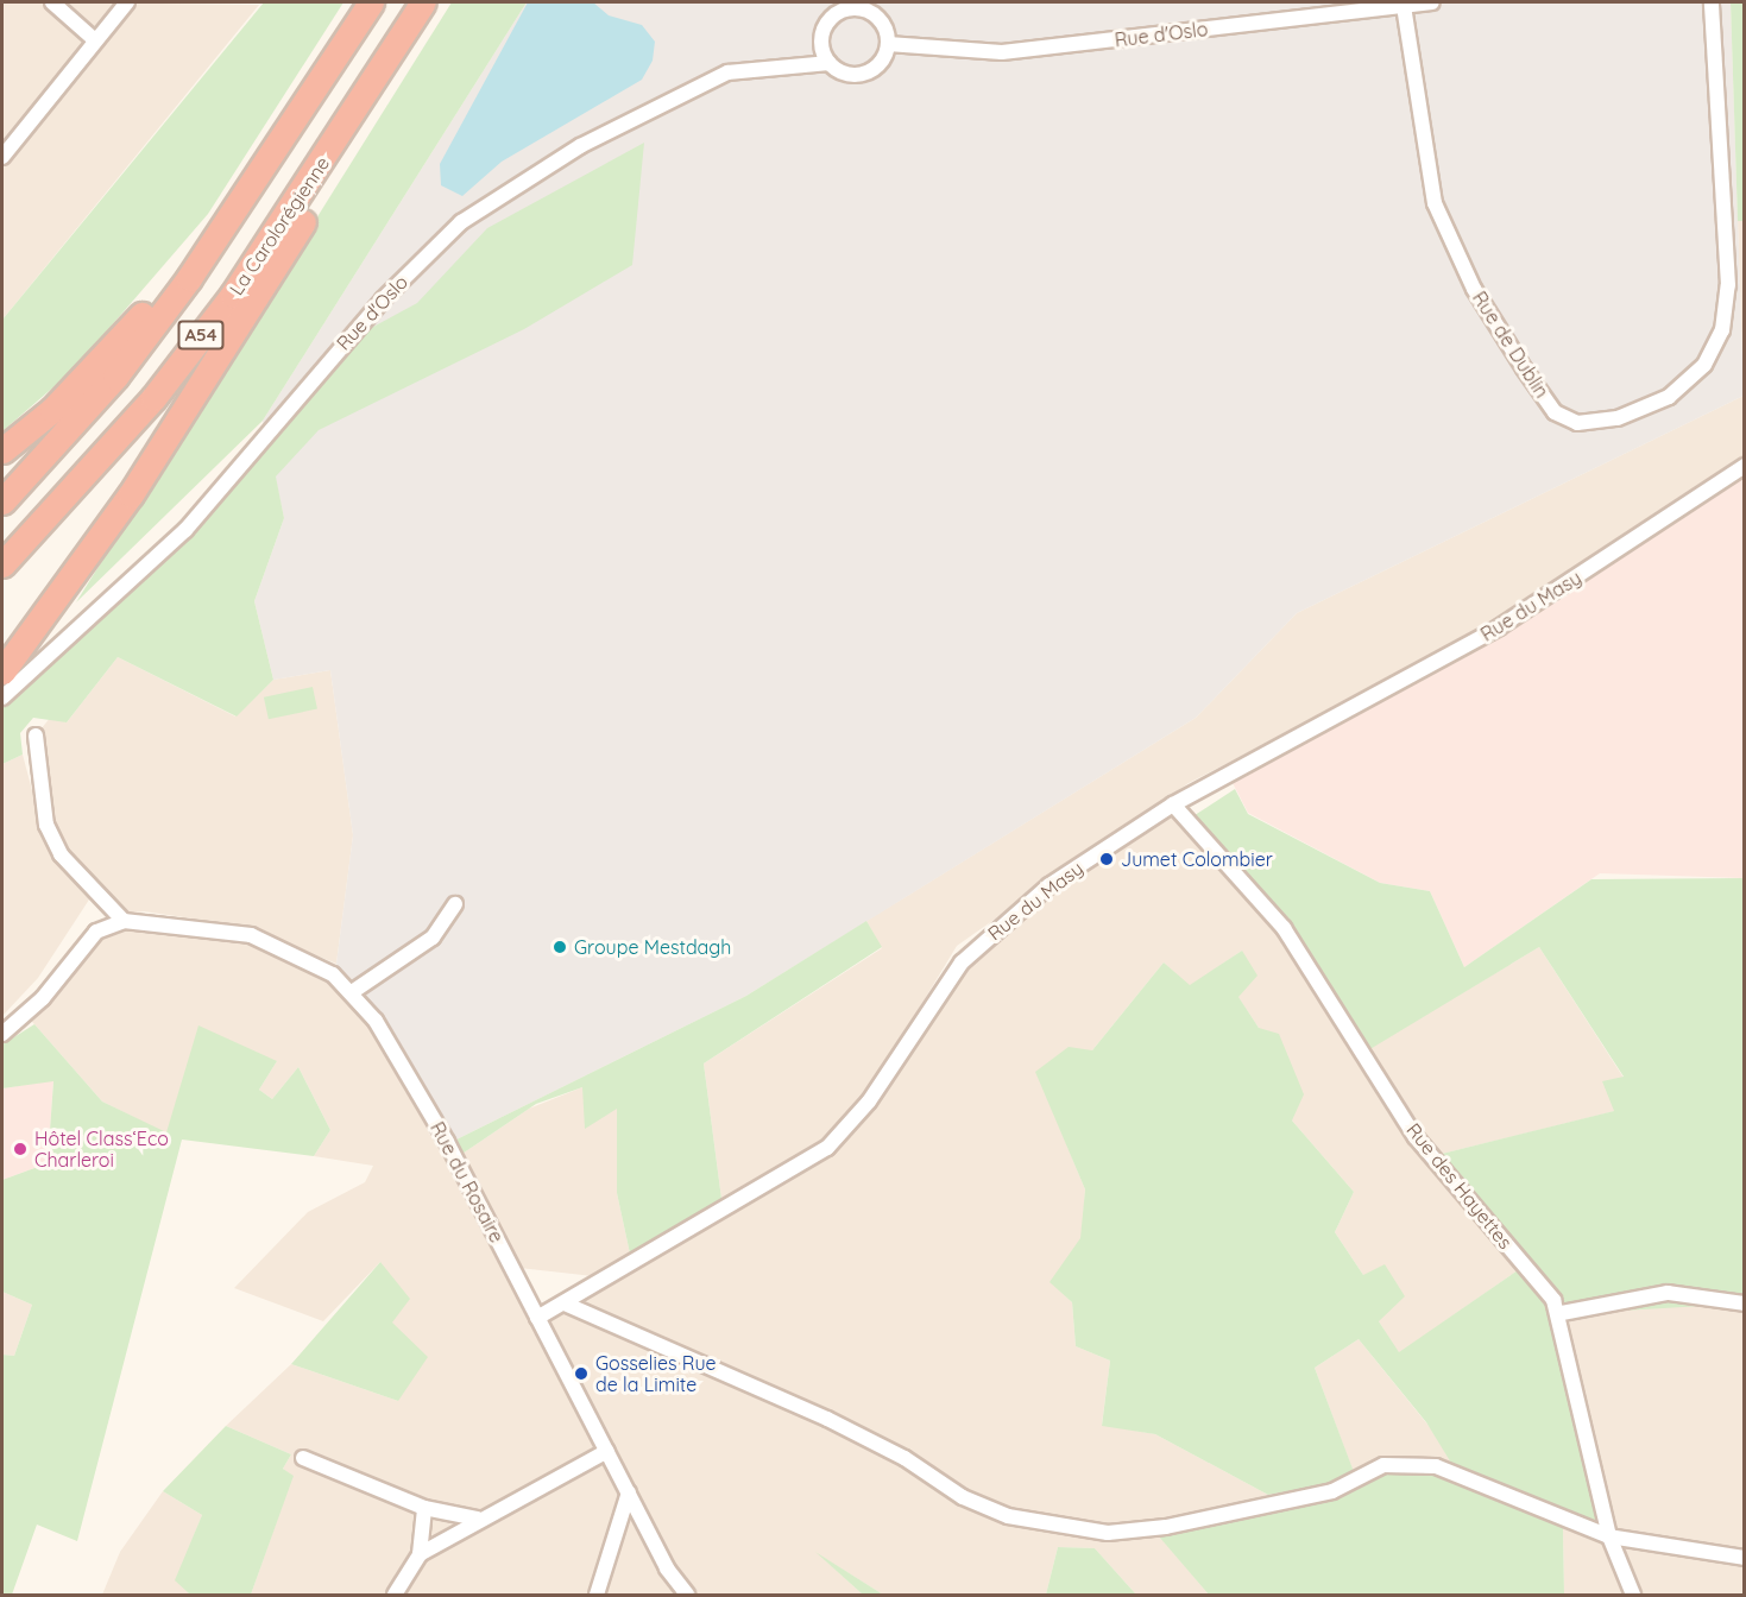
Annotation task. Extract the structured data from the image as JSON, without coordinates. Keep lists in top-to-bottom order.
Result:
{
  "streets": {
    "highway": ["La Carolorégienne", "A54"],
    "street": [
      "Rue d'Oslo",
      "Rue de Dublin",
      "Rue du Masy",
      "Rue du Rosaire",
      "Rue des Hayettes"
    ]
  },
  "crossings": [
    ["Rue d'Oslo", "Rue de Dublin"],
    ["Rue du Masy", "Rue du Rosaire"],
    ["Rue du Masy", "Rue des Hayettes"]
  ],
  "places": [
    "Jumet Colombier",
    "Groupe Mestdagh",
    "Hôtel Class‘Eco Charleroi",
    "Gosselies Rue de la Limite"
  ]
}
